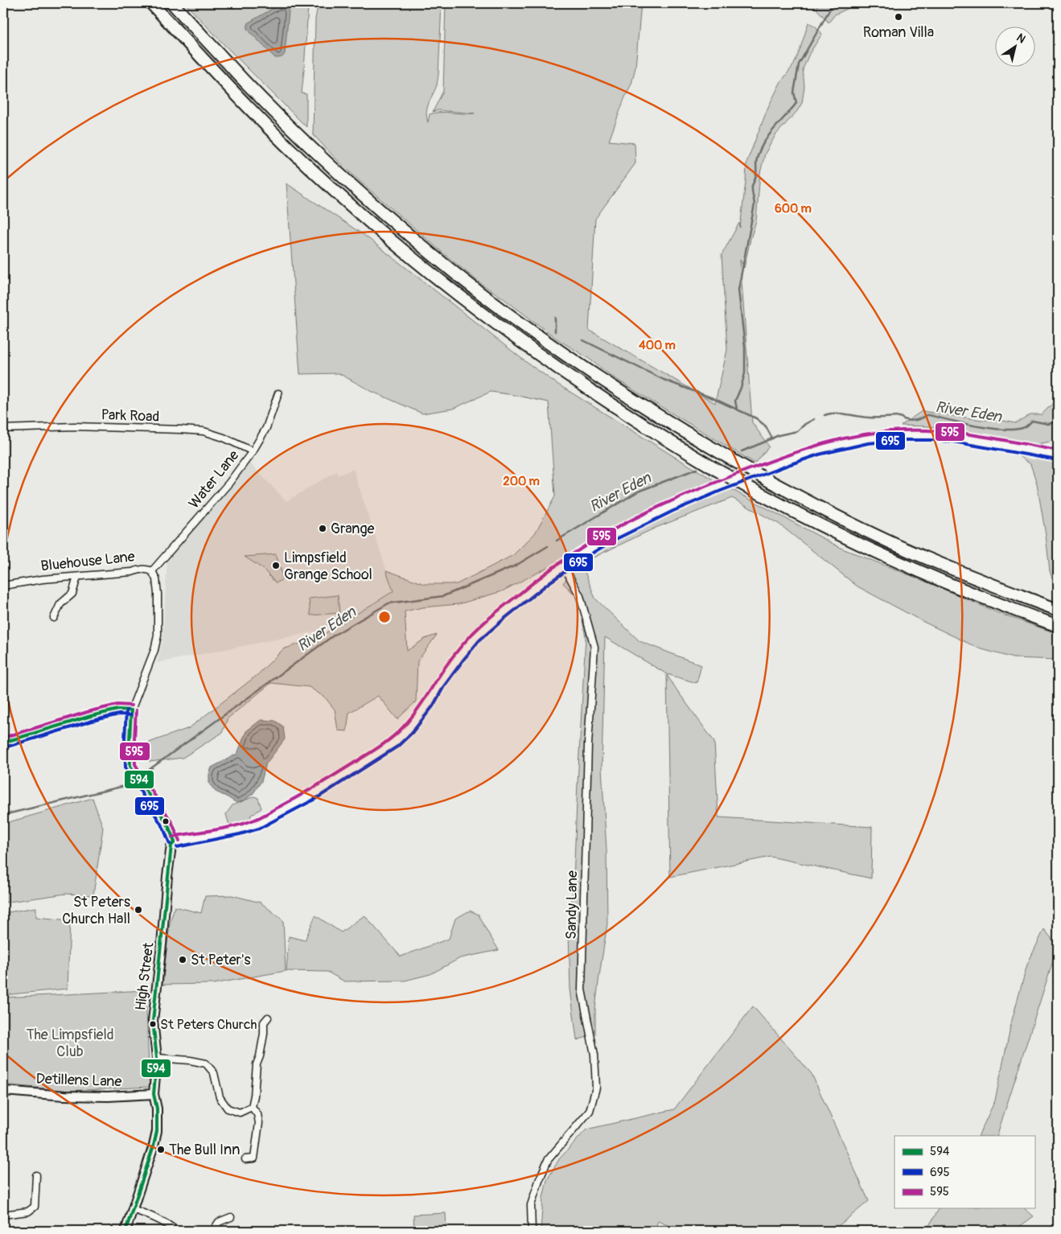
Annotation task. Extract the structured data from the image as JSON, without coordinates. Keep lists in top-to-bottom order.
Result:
{
  "streets": {
    "main road": ["High Street", "Detillens Lane"],
    "street": [
      "Park Road",
      "Water Lane",
      "Bluehouse Lane",
      "Sandy Lane"
    ]
  },
  "crossings": [
    ["Park Road", "Water Lane"],
    ["Water Lane", "Bluehouse Lane"],
    ["Bluehouse Lane", "High Street"],
    ["High Street", "Detillens Lane"]
  ],
  "water": ["River Eden"],
  "parks": ["The Limpsfield Club"],
  "places": [
    "Roman Villa",
    "Grange",
    "Limpsfield Grange School",
    "St Peters Church Hall",
    "St Peter's",
    "St Peters Church",
    "The Bull Inn"
  ],
  "lines": ["transit line 595", "transit line 695", "transit line 594"],
  "legend": ["594", "695", "595"],
  "north": "top right",
  "rings": ["600 m", "400 m", "200 m"]
}
